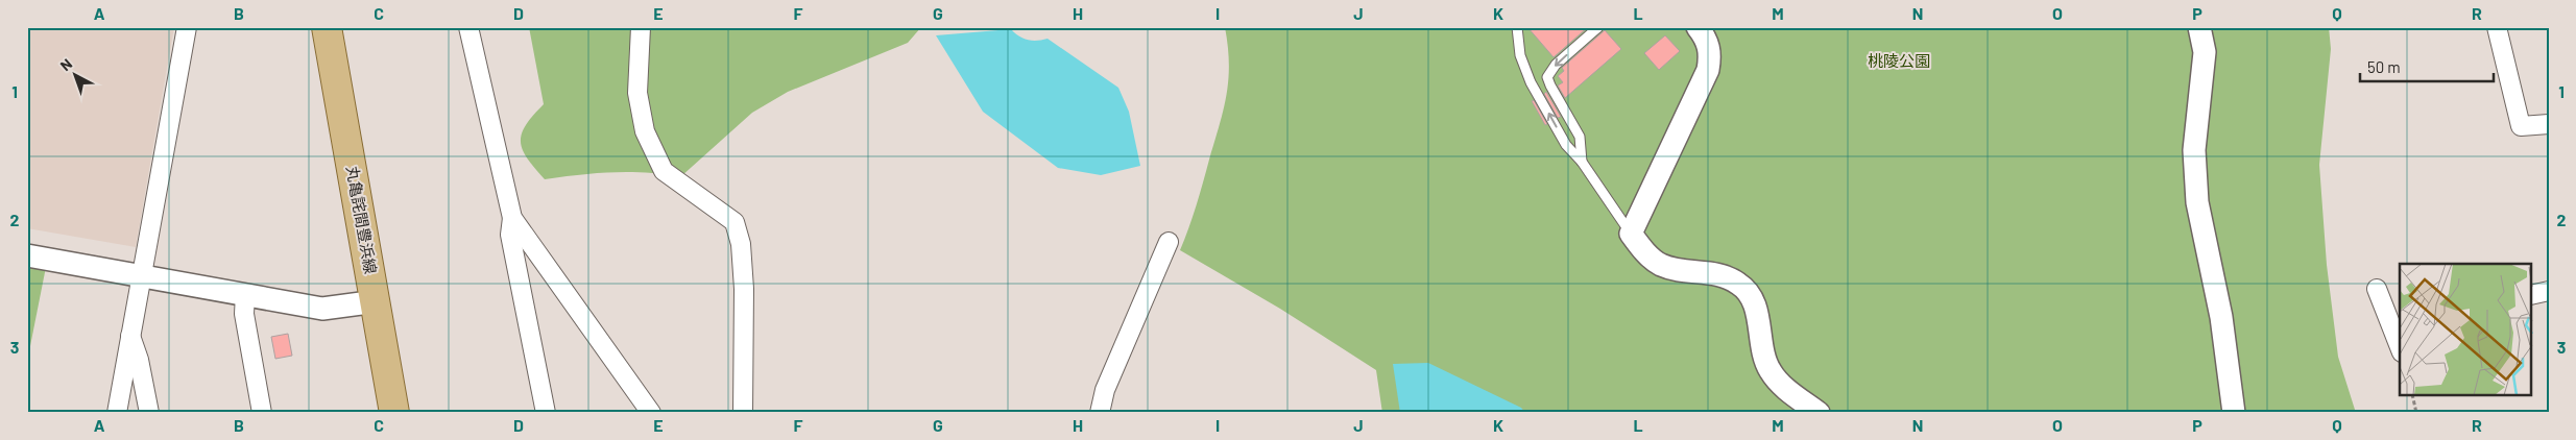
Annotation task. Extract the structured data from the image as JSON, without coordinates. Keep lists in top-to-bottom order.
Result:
{
  "streets": {
    "main road": ["丸亀詫間豊浜線"]
  },
  "parks": ["桃陵公園"],
  "scale_bar": "50 m",
  "north": "top left",
  "grid": {
    "columns": [
      "A",
      "B",
      "C",
      "D",
      "E",
      "F",
      "G",
      "H",
      "I",
      "J",
      "K",
      "L",
      "M",
      "N",
      "O",
      "P",
      "Q",
      "R"
    ],
    "rows": ["1", "2", "3"]
  }
}
